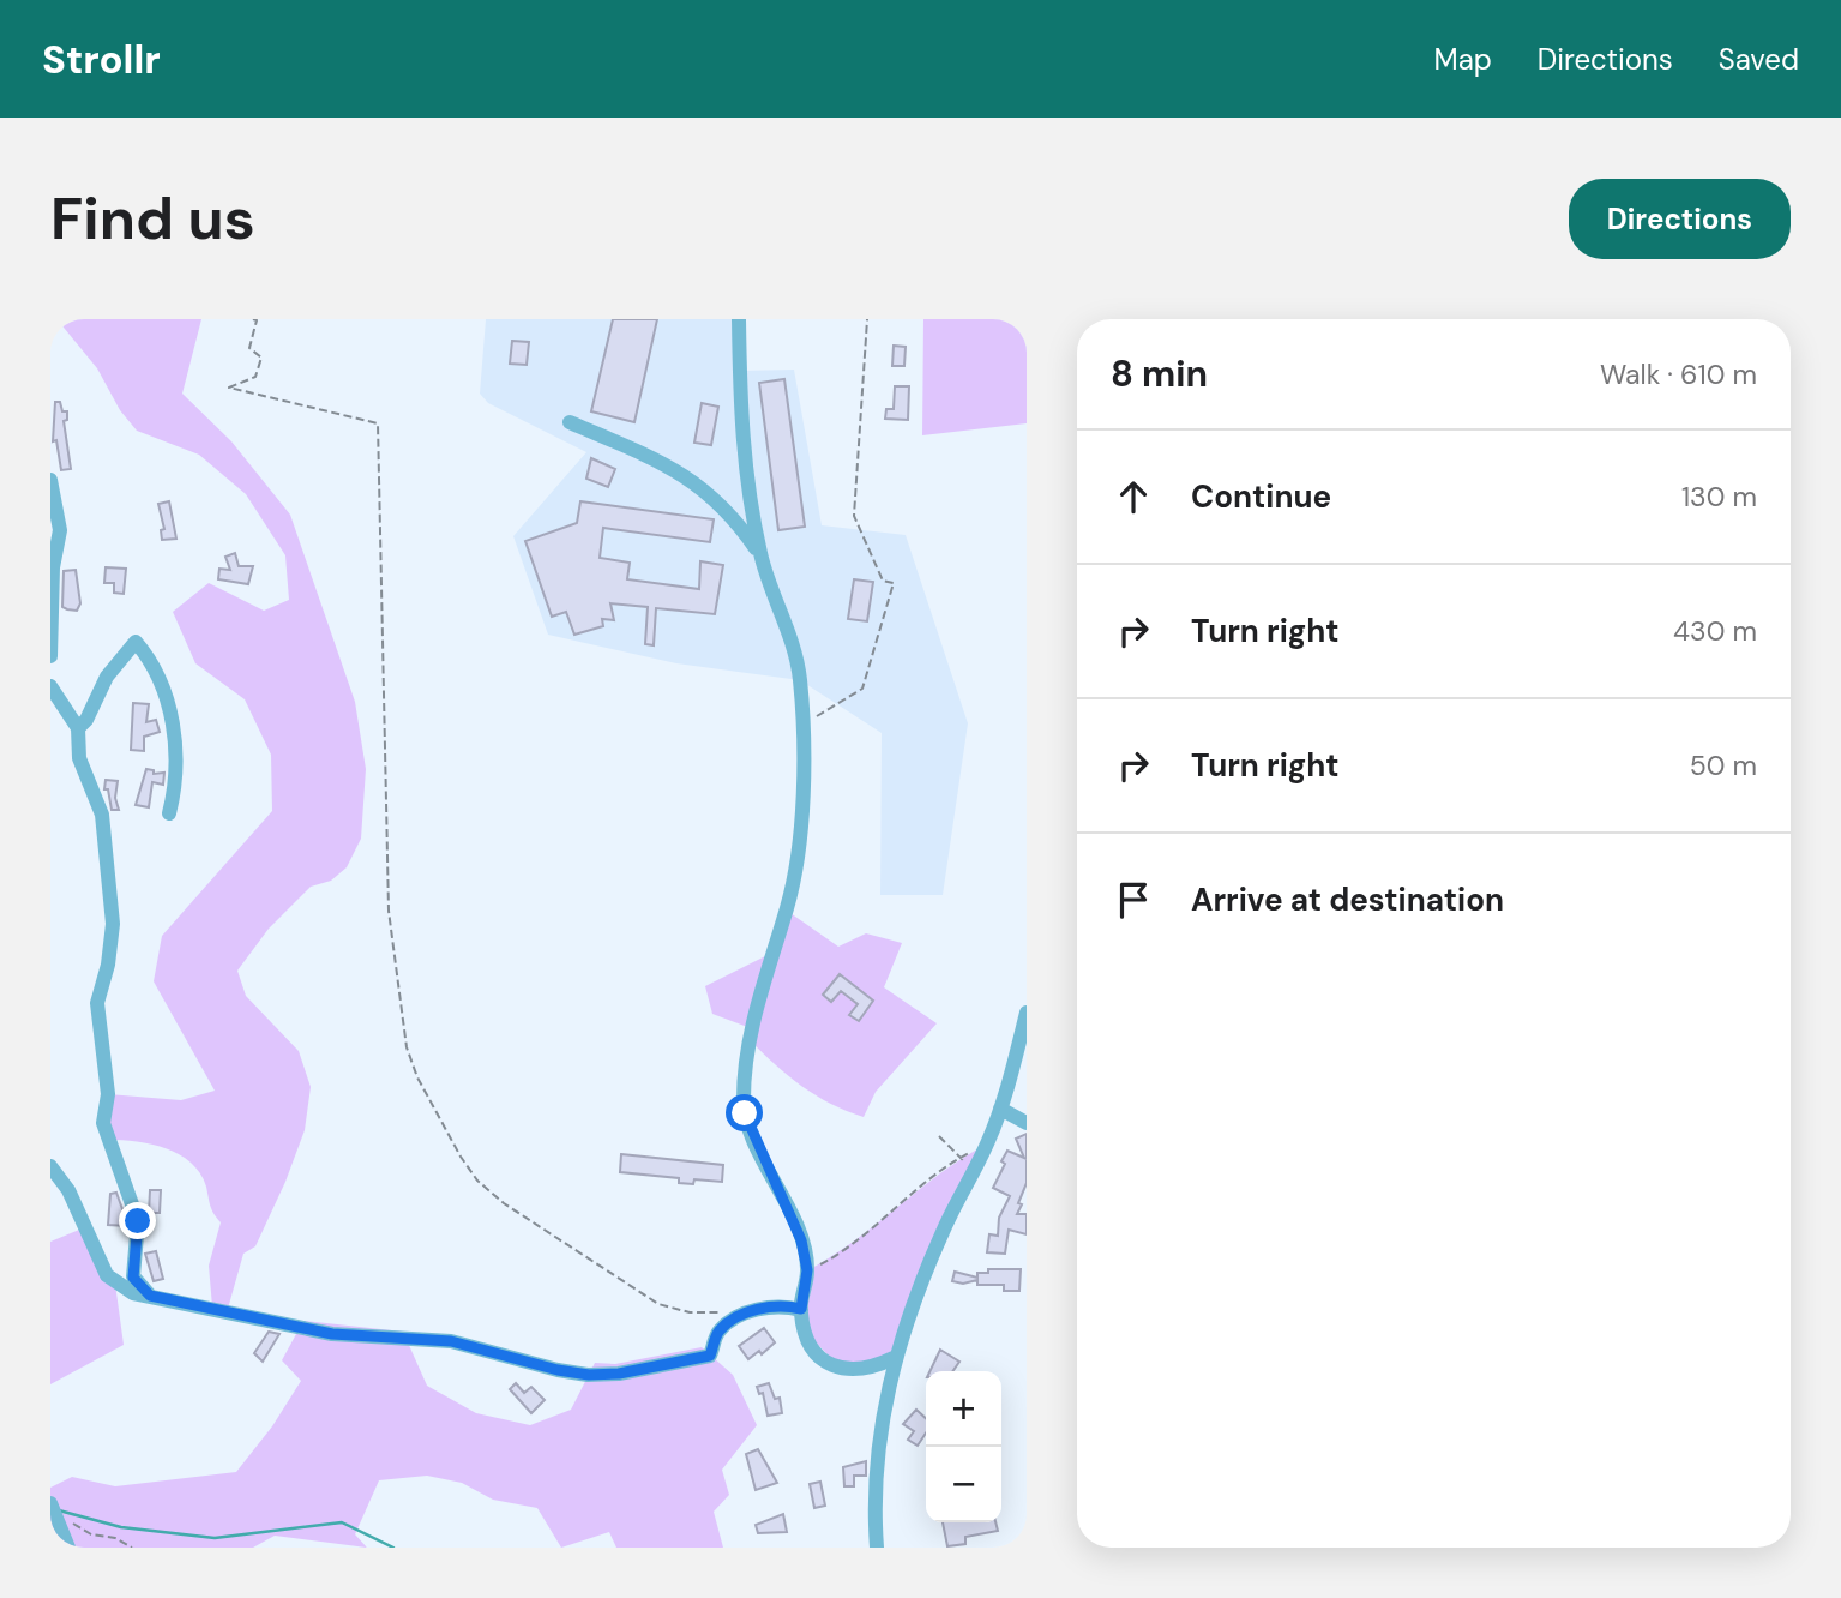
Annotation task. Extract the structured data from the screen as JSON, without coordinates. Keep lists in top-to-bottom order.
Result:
{
  "page": {
    "header": "Strollr",
    "nav": ["Map", "Directions", "Saved"],
    "buttons": "Directions",
    "title": "Find us",
    "heading": ["8 min", "Walk · 610 m"],
    "list": [
      ["Continue", "130 m"],
      ["Turn right", "430 m"],
      ["Turn right", "50 m"],
      "Arrive at destination"
    ],
    "map_buttons": ["+", "−"]
  }
}
